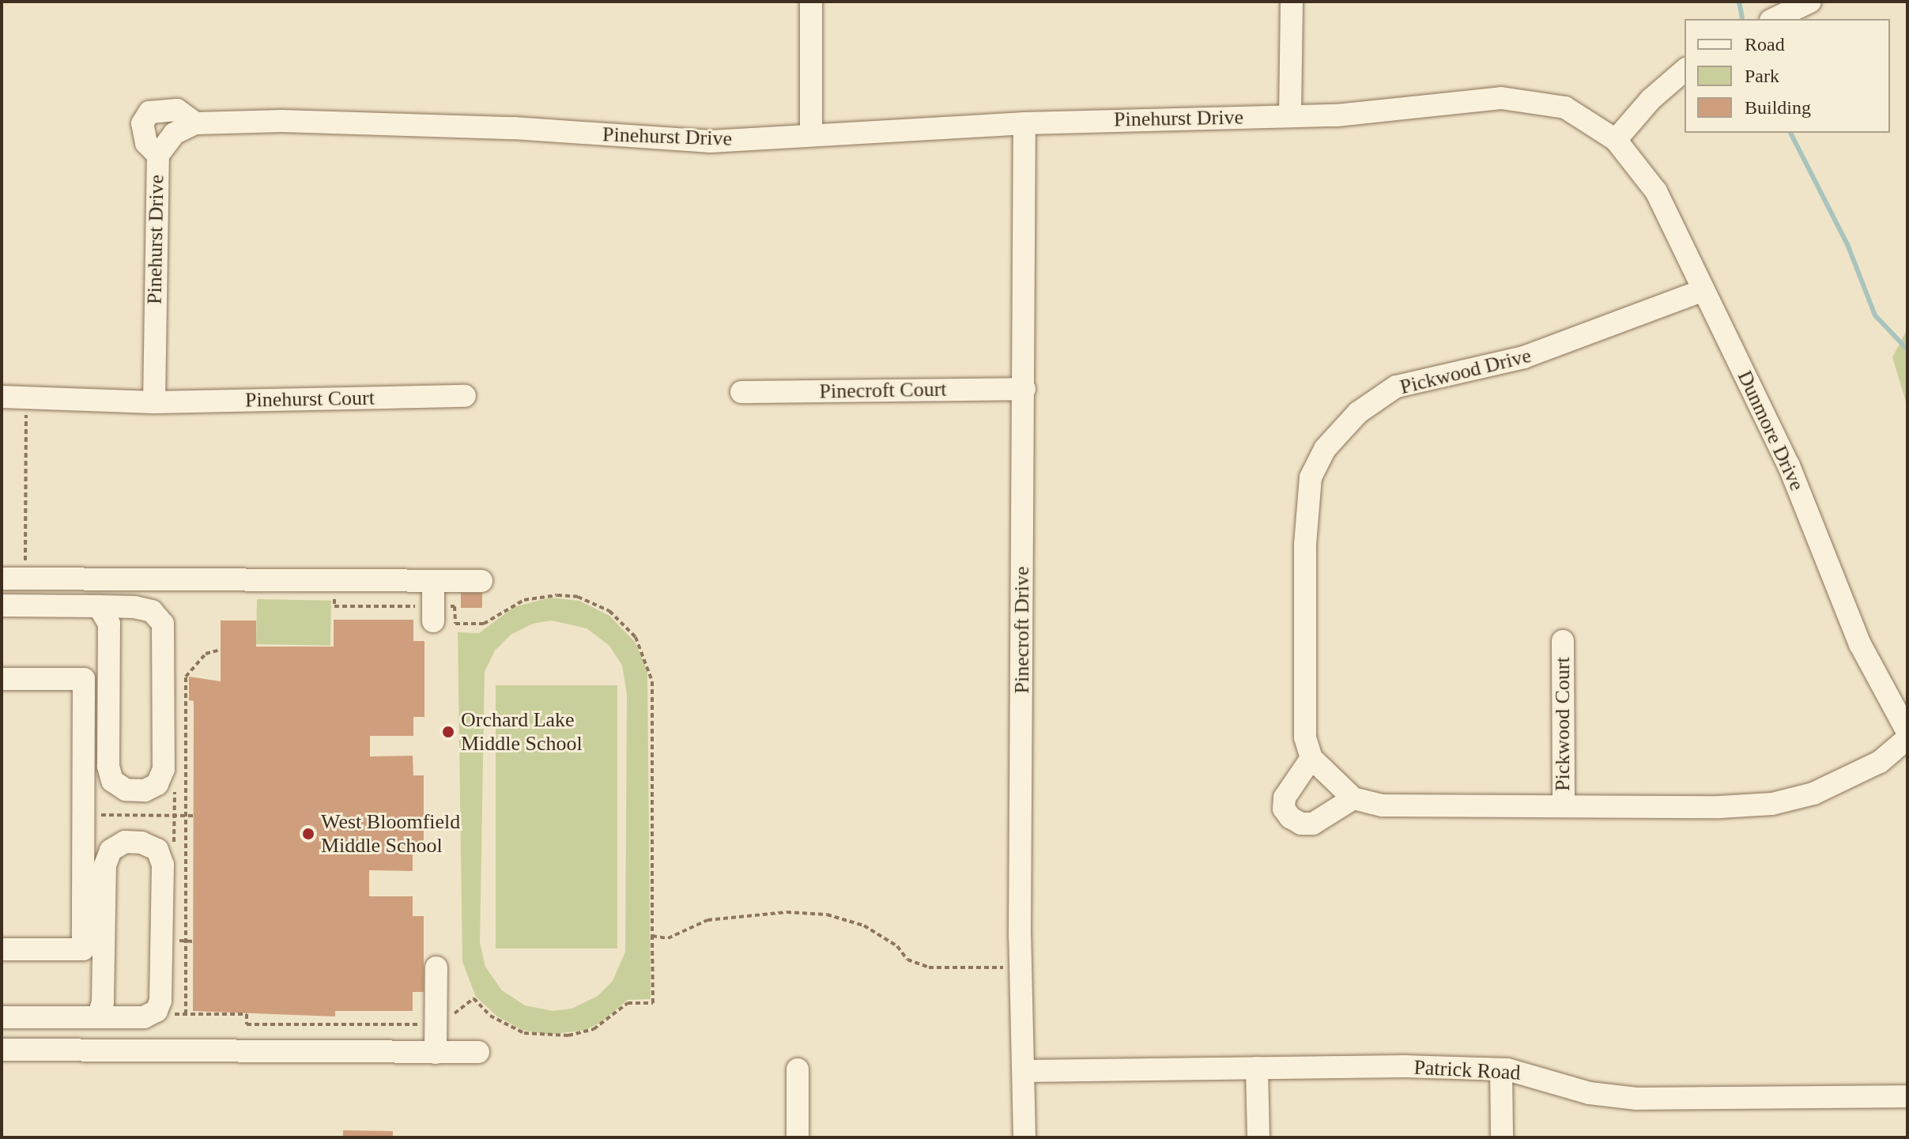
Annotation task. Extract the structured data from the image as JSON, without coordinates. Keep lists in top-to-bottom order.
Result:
{
  "streets": {
    "street": [
      "Pinehurst Drive",
      "Pickwood Drive",
      "Pinecroft Court",
      "Pinehurst Court",
      "Dunmore Drive",
      "Pinecroft Drive",
      "Pickwood Court",
      "Patrick Road"
    ]
  },
  "crossings": [
    ["Pinehurst Drive", "Pinehurst Court"],
    ["Pinehurst Drive", "Dunmore Drive"],
    ["Pinehurst Drive", "Pinecroft Drive"],
    ["Pickwood Drive", "Dunmore Drive"],
    ["Pinecroft Court", "Pinecroft Drive"],
    ["Pinecroft Drive", "Patrick Road"]
  ],
  "places": ["Orchard Lake Middle School", "West Bloomfield Middle School"],
  "legend": ["Road", "Park", "Building"]
}
